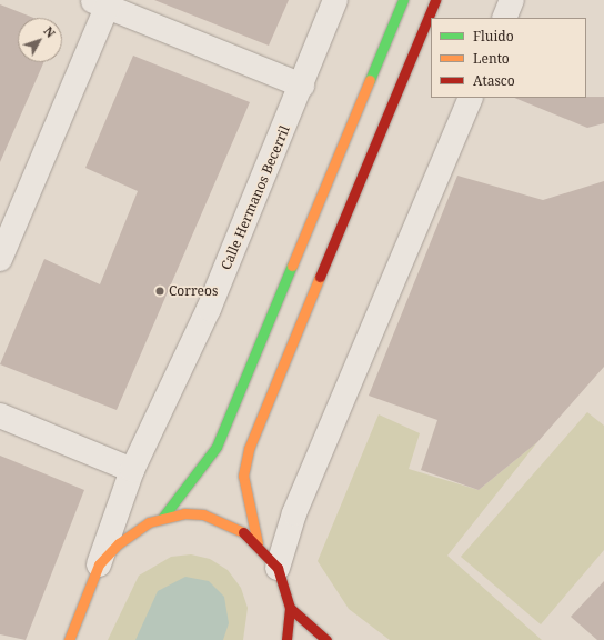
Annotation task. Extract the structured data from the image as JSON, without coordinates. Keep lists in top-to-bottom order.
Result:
{
  "streets": {
    "street": ["Calle Hermanos Becerril"]
  },
  "places": ["Correos"],
  "legend": ["Fluido", "Lento", "Atasco"],
  "north": "top right"
}
